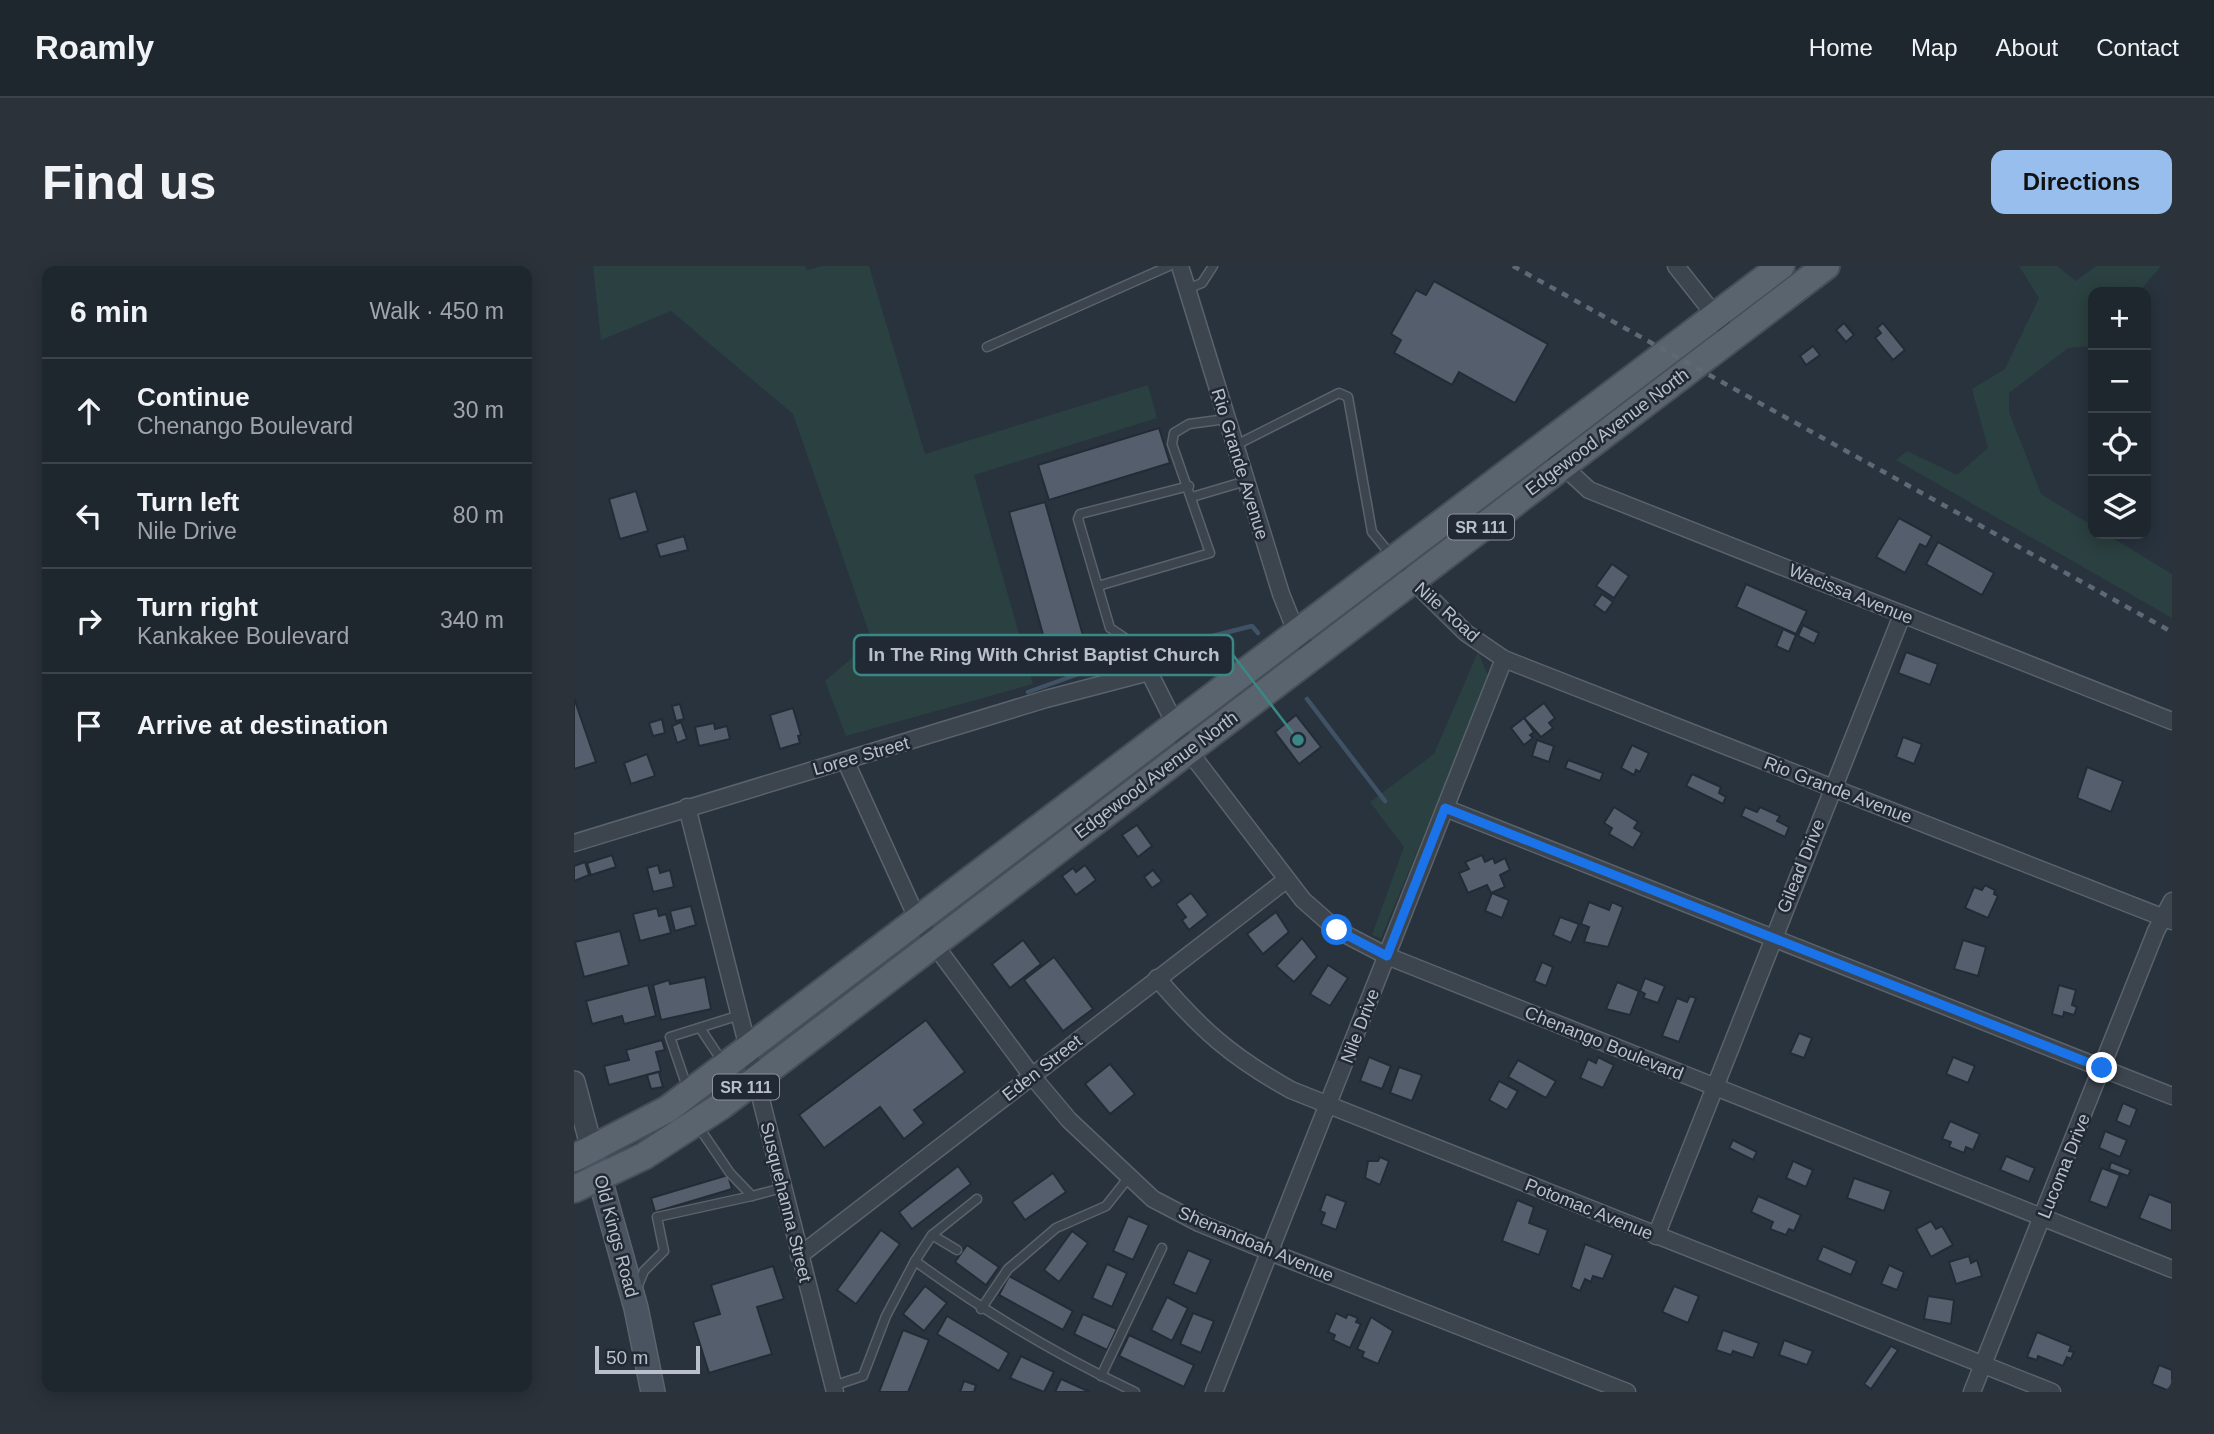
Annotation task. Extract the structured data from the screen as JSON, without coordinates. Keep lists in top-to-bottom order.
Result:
{
  "streets": {
    "main road": ["Edgewood Avenue North", "SR 111", "Old Kings Road"],
    "street": [
      "Rio Grande Avenue",
      "Wacissa Avenue",
      "Nile Road",
      "Loree Street",
      "Gilead Drive",
      "Nile Drive",
      "Chenango Boulevard",
      "Eden Street",
      "Lucoma Drive",
      "Susquehanna Street",
      "Potomac Avenue",
      "Shenandoah Avenue"
    ]
  },
  "crossings": [
    ["Edgewood Avenue North", "Rio Grande Avenue"],
    ["Edgewood Avenue North", "Wacissa Avenue"],
    ["Edgewood Avenue North", "Nile Road"],
    ["Edgewood Avenue North", "Chenango Boulevard"],
    ["Edgewood Avenue North", "Susquehanna Street"],
    ["Edgewood Avenue North", "Old Kings Road"],
    ["Edgewood Avenue North", "Shenandoah Avenue"],
    ["Rio Grande Avenue", "Nile Road"],
    ["Rio Grande Avenue", "Gilead Drive"],
    ["Rio Grande Avenue", "Nile Drive"],
    ["Rio Grande Avenue", "Lucoma Drive"],
    ["Wacissa Avenue", "Gilead Drive"],
    ["Nile Road", "Nile Drive"],
    ["Loree Street", "Chenango Boulevard"],
    ["Loree Street", "Susquehanna Street"],
    ["Loree Street", "Shenandoah Avenue"],
    ["Gilead Drive", "Chenango Boulevard"],
    ["Gilead Drive", "Potomac Avenue"],
    ["Nile Drive", "Chenango Boulevard"],
    ["Nile Drive", "Potomac Avenue"],
    ["Nile Drive", "Shenandoah Avenue"],
    ["Chenango Boulevard", "Eden Street"],
    ["Chenango Boulevard", "Lucoma Drive"],
    ["Eden Street", "Susquehanna Street"],
    ["Eden Street", "Potomac Avenue"],
    ["Eden Street", "Shenandoah Avenue"],
    ["Lucoma Drive", "Potomac Avenue"]
  ],
  "places": ["In The Ring With Christ Baptist Church"],
  "scale_bar": "50 m",
  "page": {
    "header": "Roamly",
    "nav": [
      "Home",
      "Map",
      "About",
      "Contact"
    ],
    "buttons": "Directions",
    "title": "Find us",
    "heading": ["6 min", "Walk · 450 m"],
    "map_buttons": ["+", "−"],
    "list": [
      ["Continue", "Chenango Boulevard", "30 m"],
      ["Turn left", "Nile Drive", "80 m"],
      ["Turn right", "Kankakee Boulevard", "340 m"],
      "Arrive at destination"
    ],
    "scale": "50 m"
  }
}
